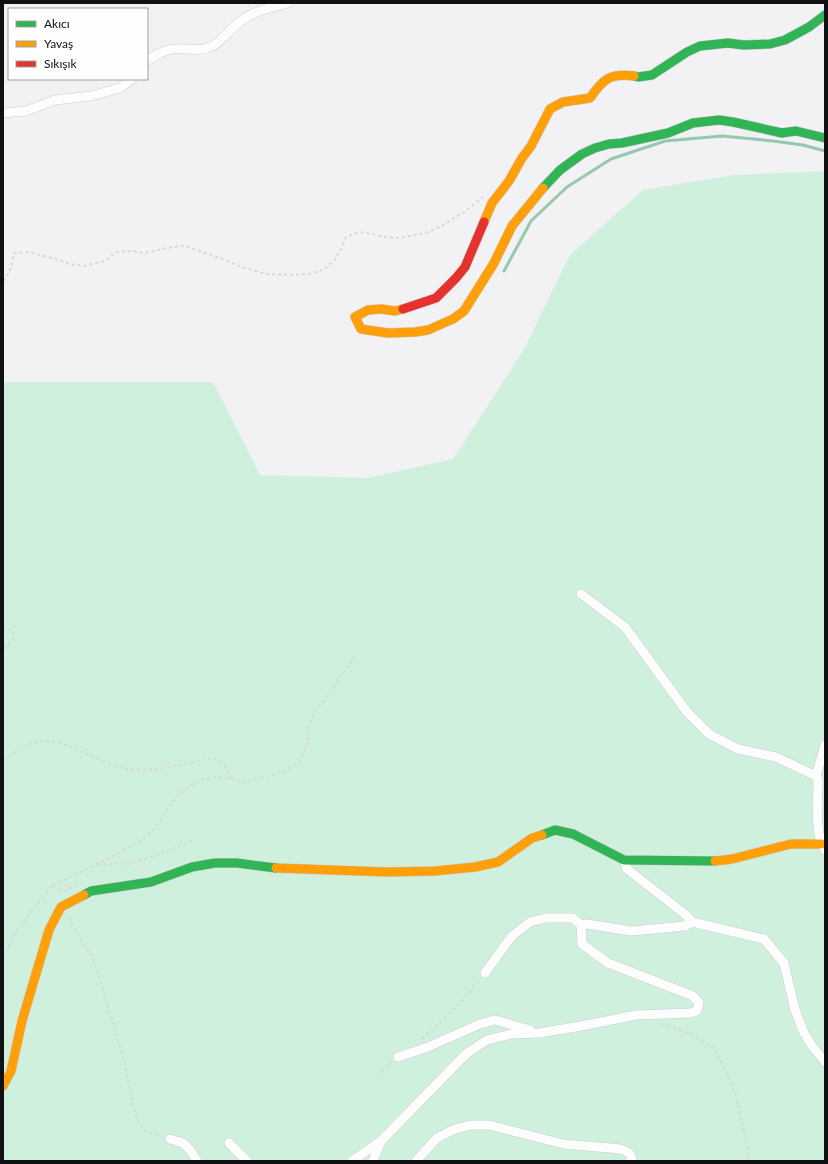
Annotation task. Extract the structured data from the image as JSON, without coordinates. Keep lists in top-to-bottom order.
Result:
{
  "legend": ["Akıcı", "Yavaş", "Sıkışık"]
}
